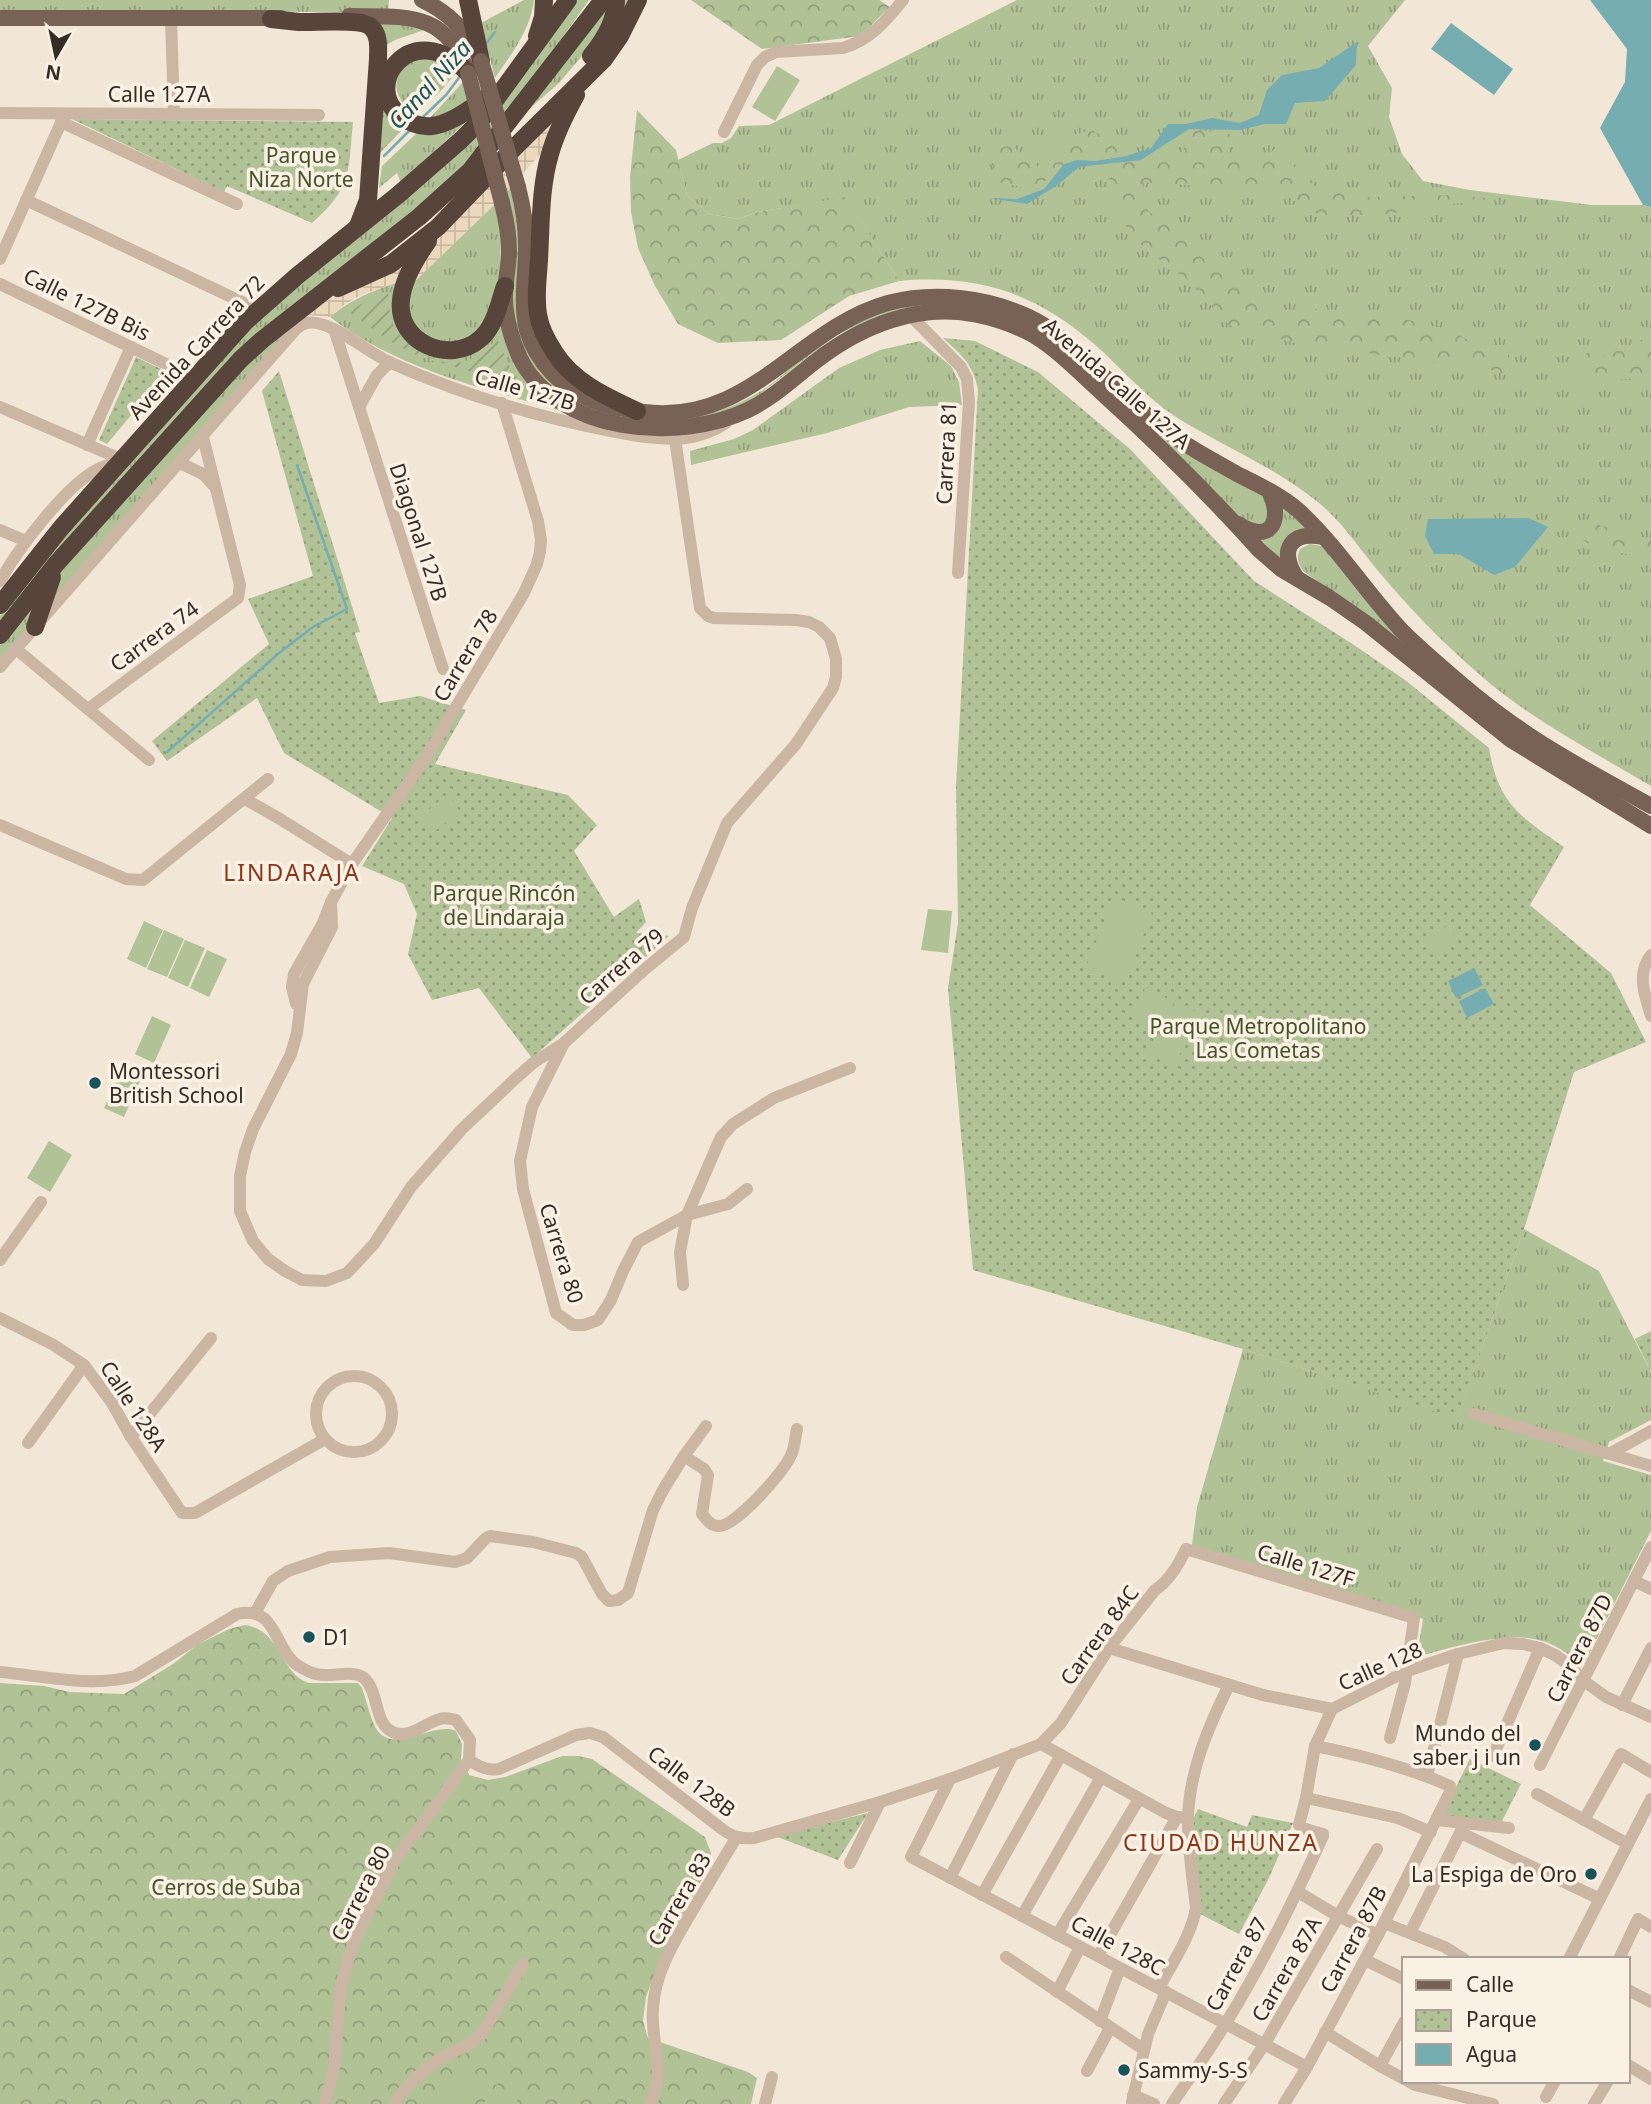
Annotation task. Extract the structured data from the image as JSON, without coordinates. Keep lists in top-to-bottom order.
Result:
{
  "streets": {
    "highway": ["Avenida Carrera 72"],
    "main road": ["Avenida Calle 127A"],
    "street": [
      "Calle 127A",
      "Calle 127B Bis",
      "Calle 127B",
      "Carrera 81",
      "Diagonal 127B",
      "Carrera 74",
      "Carrera 78",
      "Carrera 79",
      "Carrera 80",
      "Calle 128A",
      "Calle 127F",
      "Carrera 84C",
      "Carrera 87D",
      "Calle 128",
      "Calle 128B",
      "Carrera 83",
      "Carrera 87B",
      "Calle 128C",
      "Carrera 87",
      "Carrera 87A"
    ]
  },
  "crossings": [
    ["Calle 127B Bis", "Avenida Carrera 72"],
    ["Avenida Calle 127A", "Calle 127B"],
    ["Avenida Calle 127A", "Carrera 81"],
    ["Calle 127B", "Diagonal 127B"],
    ["Calle 127B", "Carrera 78"],
    ["Calle 127B", "Carrera 79"],
    ["Carrera 78", "Carrera 79"],
    ["Carrera 79", "Carrera 80"],
    ["Carrera 80", "Calle 128B"],
    ["Calle 127F", "Carrera 84C"],
    ["Calle 127F", "Calle 128"],
    ["Carrera 84C", "Calle 128"],
    ["Carrera 84C", "Calle 128B"],
    ["Carrera 87D", "Calle 128"],
    ["Calle 128B", "Carrera 83"],
    ["Calle 128B", "Calle 128C"],
    ["Carrera 87B", "Calle 128C"],
    ["Calle 128C", "Carrera 87"],
    ["Calle 128C", "Carrera 87A"]
  ],
  "districts": ["LINDARAJA", "CIUDAD HUNZA"],
  "water": ["Canal Niza"],
  "parks": [
    "Parque Niza Norte",
    "Parque Rincón de Lindaraja",
    "Parque Metropolitano Las Cometas",
    "Cerros de Suba"
  ],
  "places": [
    "Montessori British School",
    "D1",
    "Mundo del saber j i un",
    "La Espiga de Oro",
    "Sammy-S-S"
  ],
  "legend": ["Calle", "Parque", "Agua"],
  "north": "bottom"
}
